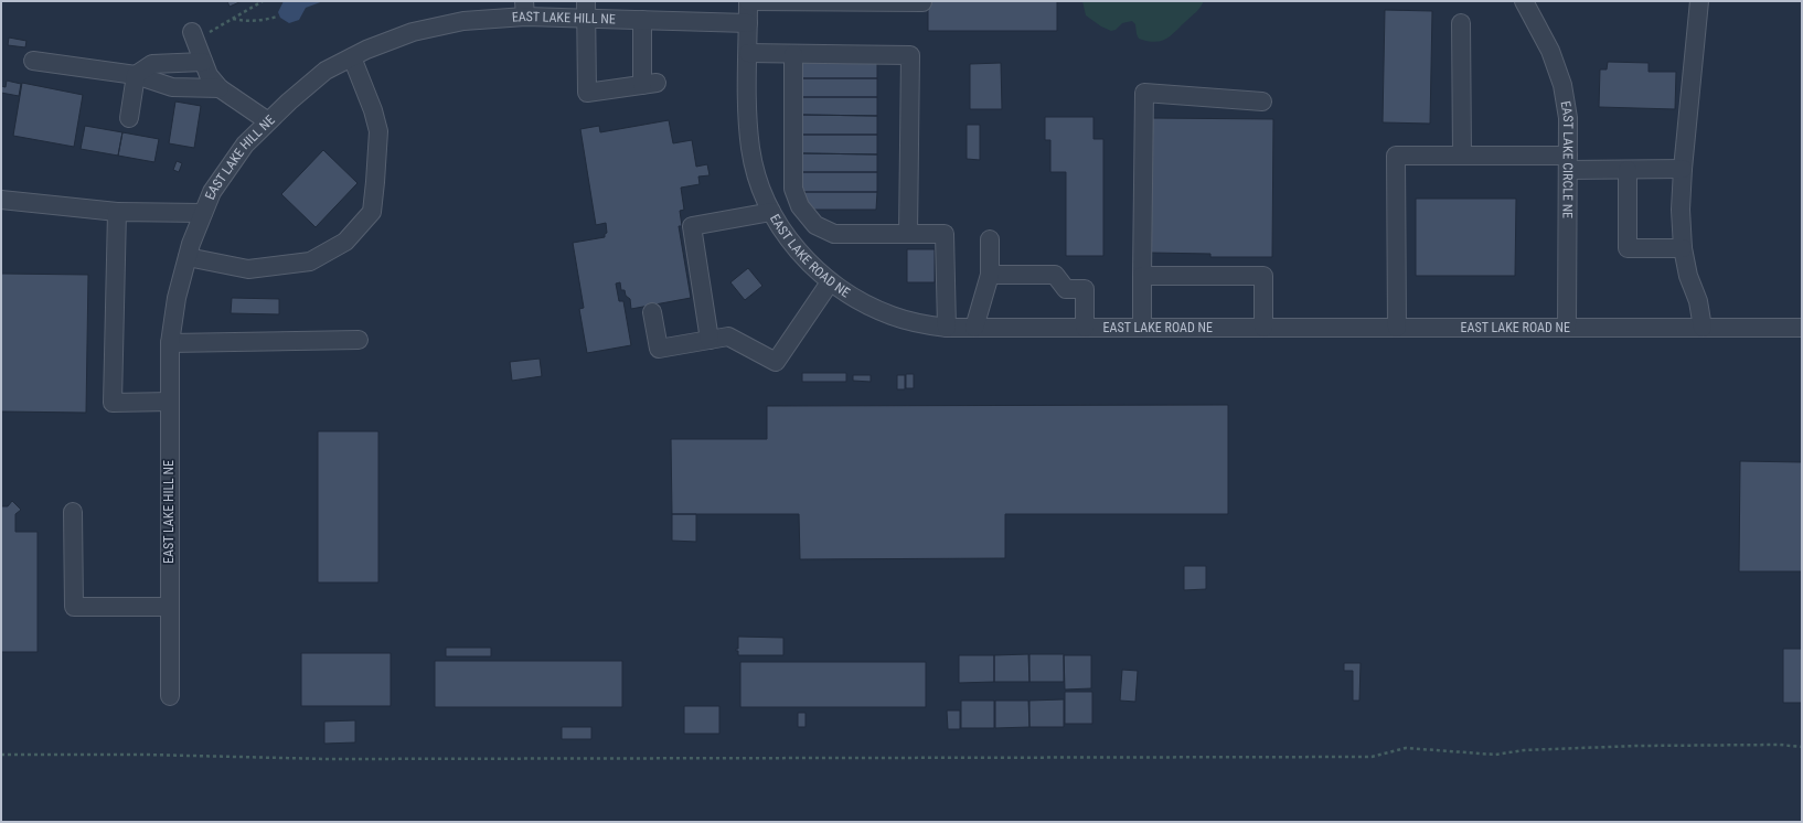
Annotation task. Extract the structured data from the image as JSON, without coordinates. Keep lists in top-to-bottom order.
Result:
{
  "streets": {
    "street": ["EAST LAKE HILL NE", "EAST LAKE CIRCLE NE", "EAST LAKE ROAD NE"]
  },
  "crossings": [
    ["EAST LAKE HILL NE", "EAST LAKE ROAD NE"],
    ["EAST LAKE CIRCLE NE", "EAST LAKE ROAD NE"]
  ]
}
